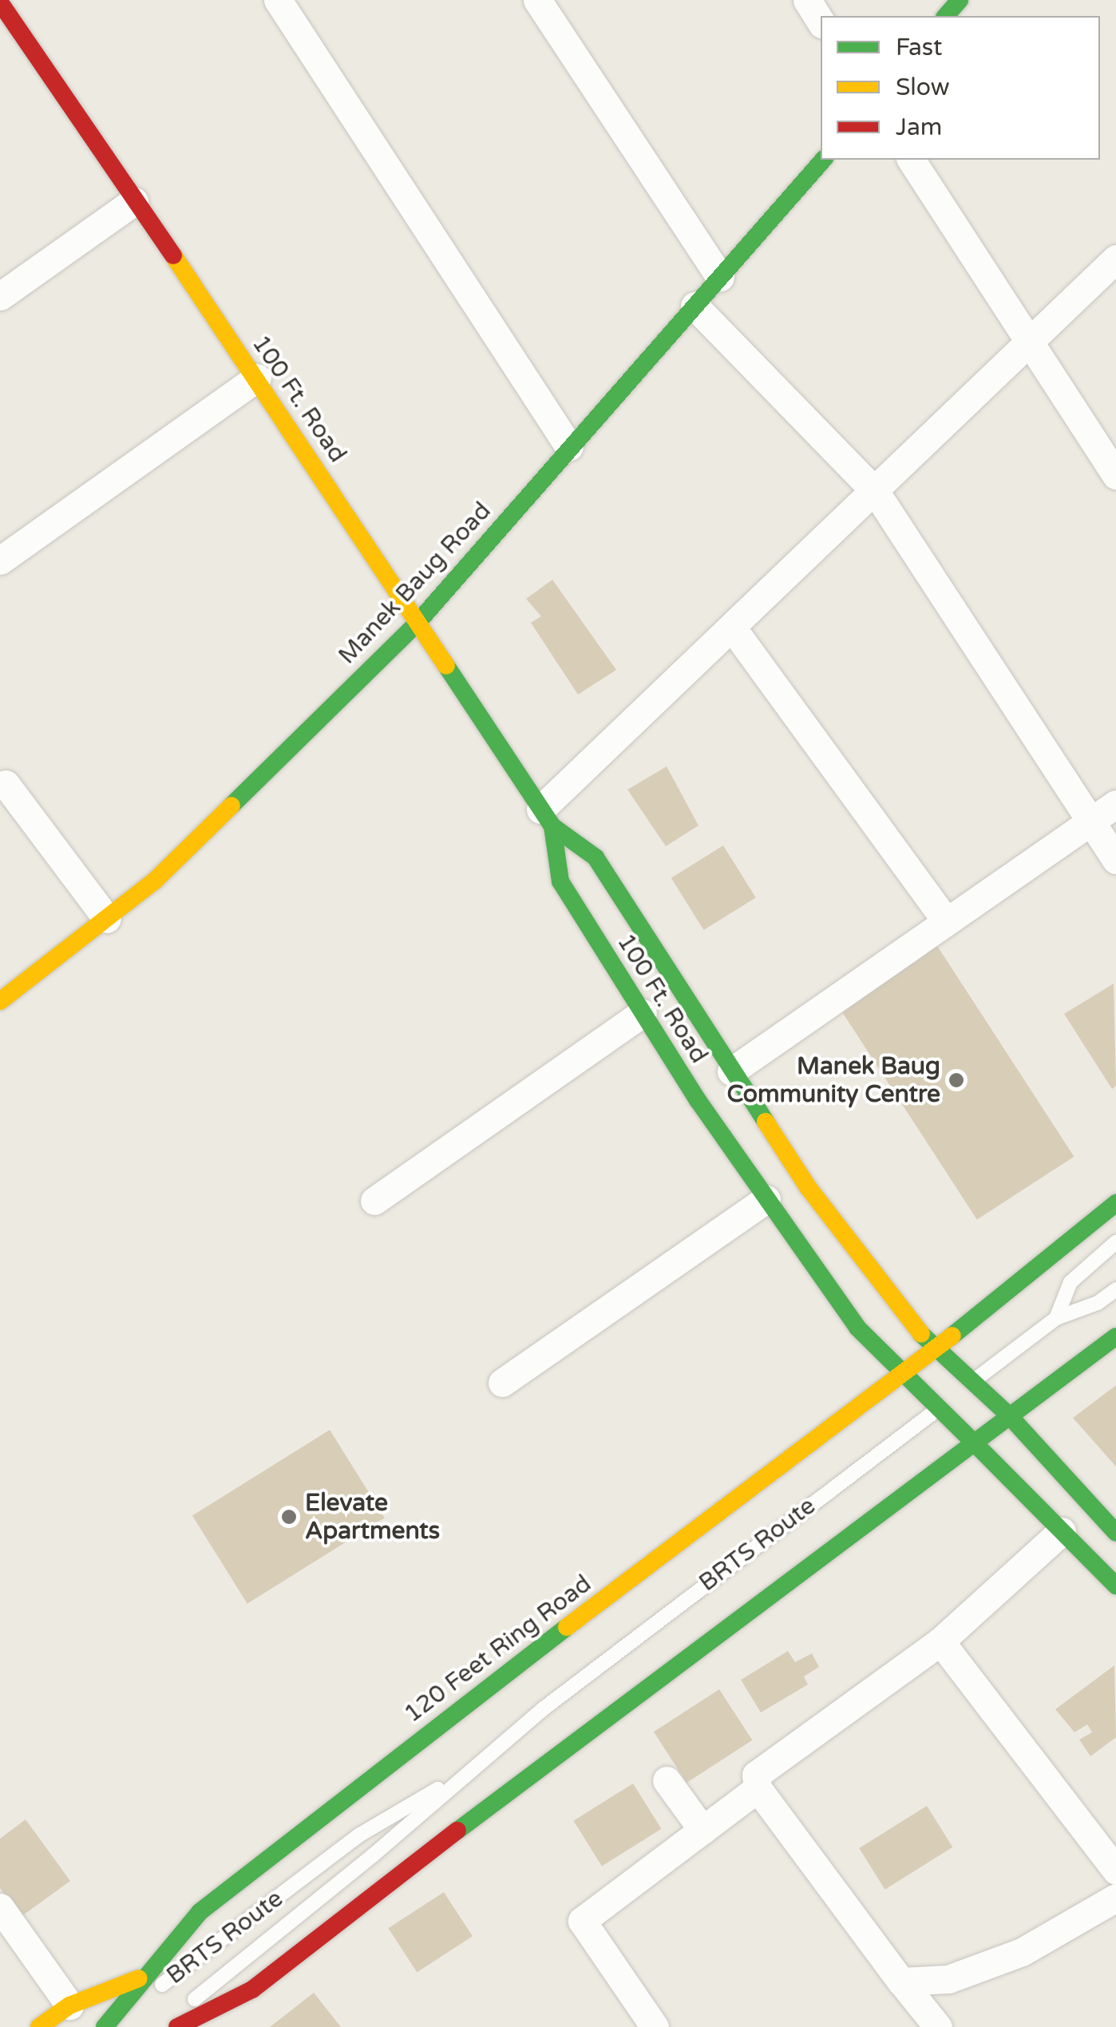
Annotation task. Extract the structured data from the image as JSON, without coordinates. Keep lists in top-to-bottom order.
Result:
{
  "streets": {
    "main road": ["100 Ft. Road", "Manek Baug Road", "120 Feet Ring Road"],
    "lane": ["BRTS Route"]
  },
  "crossings": [
    ["100 Ft. Road", "Manek Baug Road"],
    ["100 Ft. Road", "BRTS Route"],
    ["100 Ft. Road", "120 Feet Ring Road"],
    ["BRTS Route", "120 Feet Ring Road"]
  ],
  "places": ["Manek Baug Community Centre", "Elevate Apartments"],
  "legend": ["Fast", "Slow", "Jam"]
}
